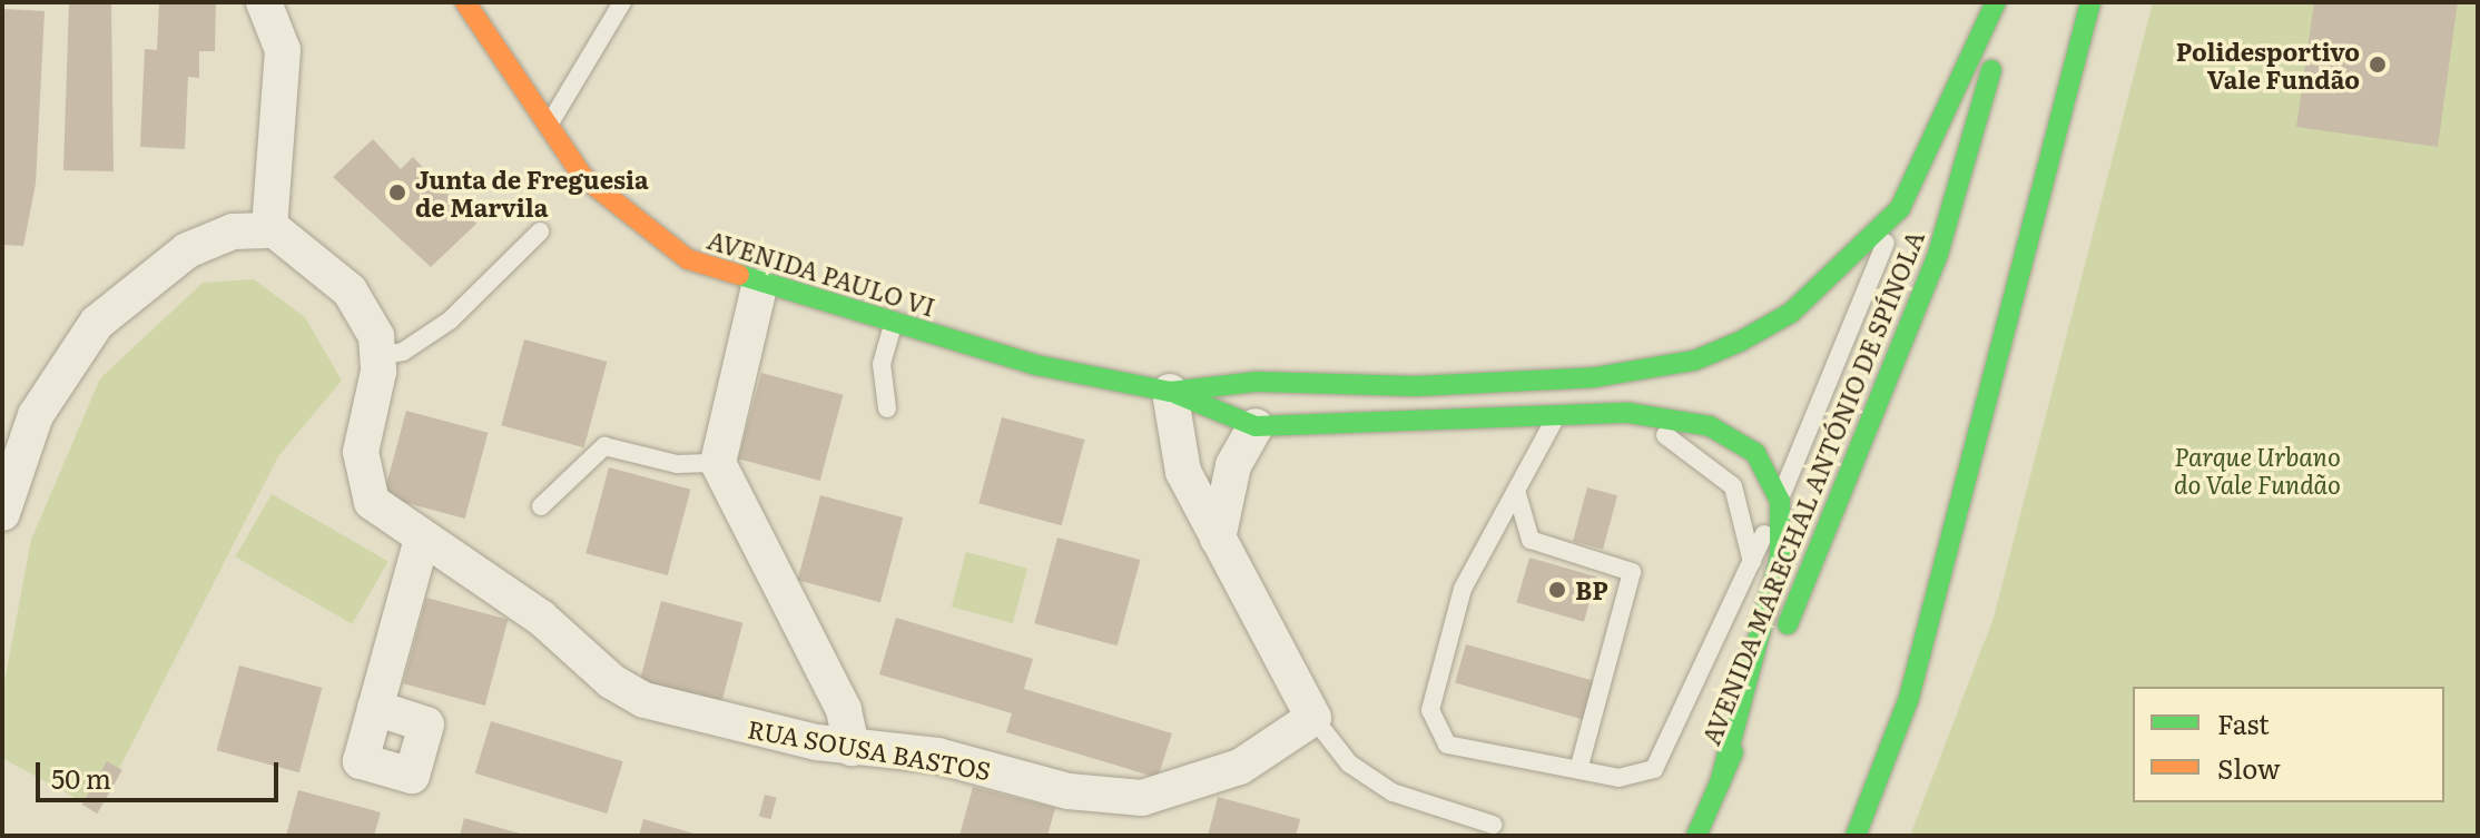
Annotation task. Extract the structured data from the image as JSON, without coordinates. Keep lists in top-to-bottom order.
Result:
{
  "streets": {
    "main road": ["AVENIDA PAULO VI", "AVENIDA MARECHAL ANTÓNIO DE SPÍNOLA"],
    "street": ["RUA SOUSA BASTOS"]
  },
  "parks": ["Parque Urbano do Vale Fundão"],
  "places": ["Polidesportivo Vale Fundão", "Junta de Freguesia de Marvila", "BP"],
  "legend": ["Fast", "Slow"],
  "scale_bar": "50 m"
}
